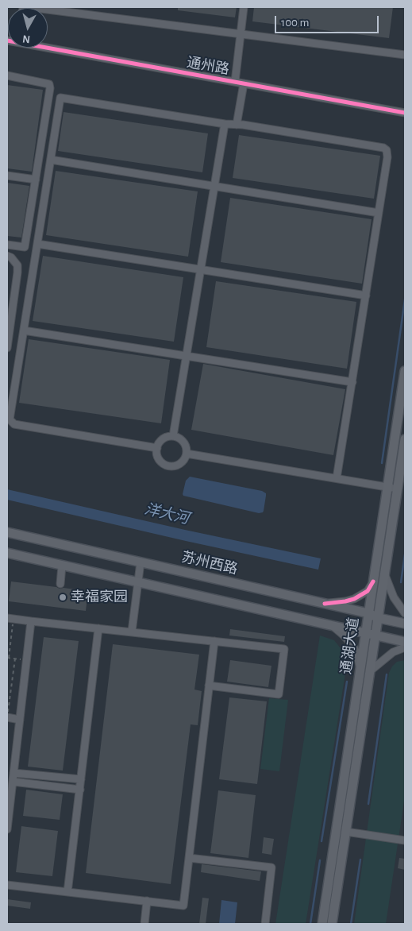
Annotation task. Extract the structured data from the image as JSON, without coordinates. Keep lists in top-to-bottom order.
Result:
{
  "streets": {
    "main road": ["苏州西路", "通湖大道"],
    "street": ["通州路"]
  },
  "crossings": [
    ["苏州西路", "通湖大道"]
  ],
  "water": ["洋大河"],
  "places": ["幸福家园"],
  "scale_bar": "100 m",
  "north": "bottom"
}
